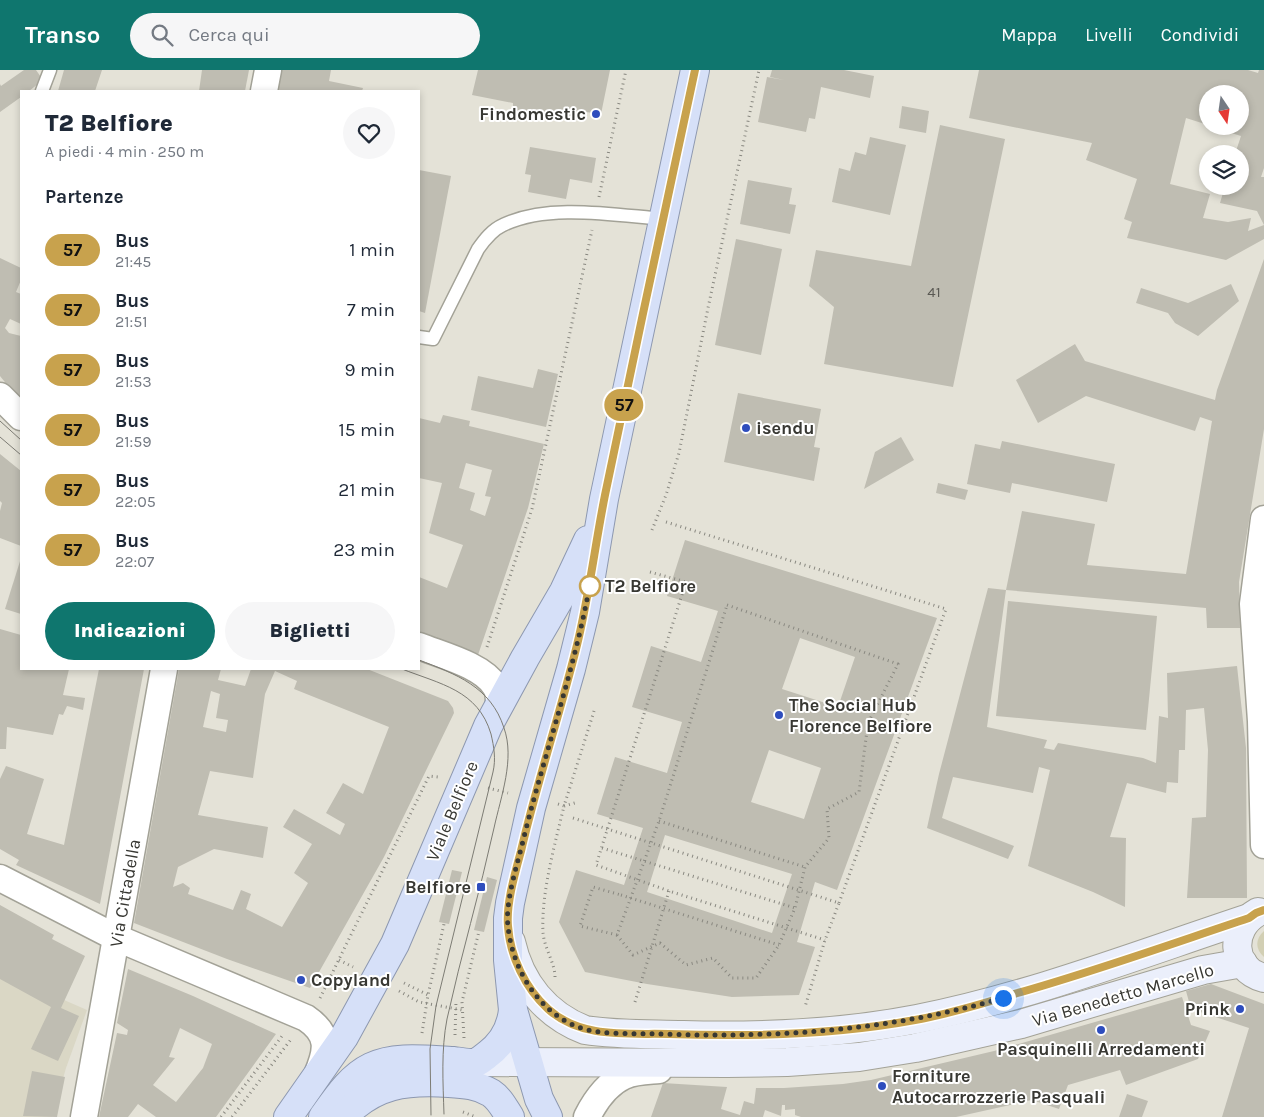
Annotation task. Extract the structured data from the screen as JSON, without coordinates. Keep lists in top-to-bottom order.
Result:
{
  "streets": {
    "main road": ["Viale Belfiore"],
    "street": ["Via Cittadella", "Via Benedetto Marcello"]
  },
  "crossings": [
    ["Viale Belfiore", "Via Benedetto Marcello"]
  ],
  "places": {
    "other": [
      "Findomestic",
      "isendu",
      "T2 Belfiore",
      "The Social Hub Florence Belfiore",
      "Copyland",
      "Prink",
      "Pasquinelli Arredamenti",
      "Forniture Autocarrozzerie Pasquali"
    ],
    "transit": ["Belfiore"]
  },
  "lines": ["bus line 57"],
  "house_numbers": ["41"],
  "north": "bottom",
  "page": {
    "header": "Transo",
    "search": "Cerca qui",
    "nav": ["Mappa", "Livelli", "Condividi"],
    "on_map": "57",
    "heading": [
      ["T2 Belfiore", "A piedi · 4 min · 250 m"],
      "Partenze"
    ],
    "list": [
      {
        "mark": "57",
        "name": "Bus",
        "note": "21:45",
        "value": "1 min"
      },
      {
        "mark": "57",
        "name": "Bus",
        "note": "21:51",
        "value": "7 min"
      },
      {
        "mark": "57",
        "name": "Bus",
        "note": "21:53",
        "value": "9 min"
      },
      {
        "mark": "57",
        "name": "Bus",
        "note": "21:59",
        "value": "15 min"
      },
      {
        "mark": "57",
        "name": "Bus",
        "note": "22:05",
        "value": "21 min"
      },
      {
        "mark": "57",
        "name": "Bus",
        "note": "22:07",
        "value": "23 min"
      }
    ],
    "buttons": ["Indicazioni", "Biglietti"]
  }
}
